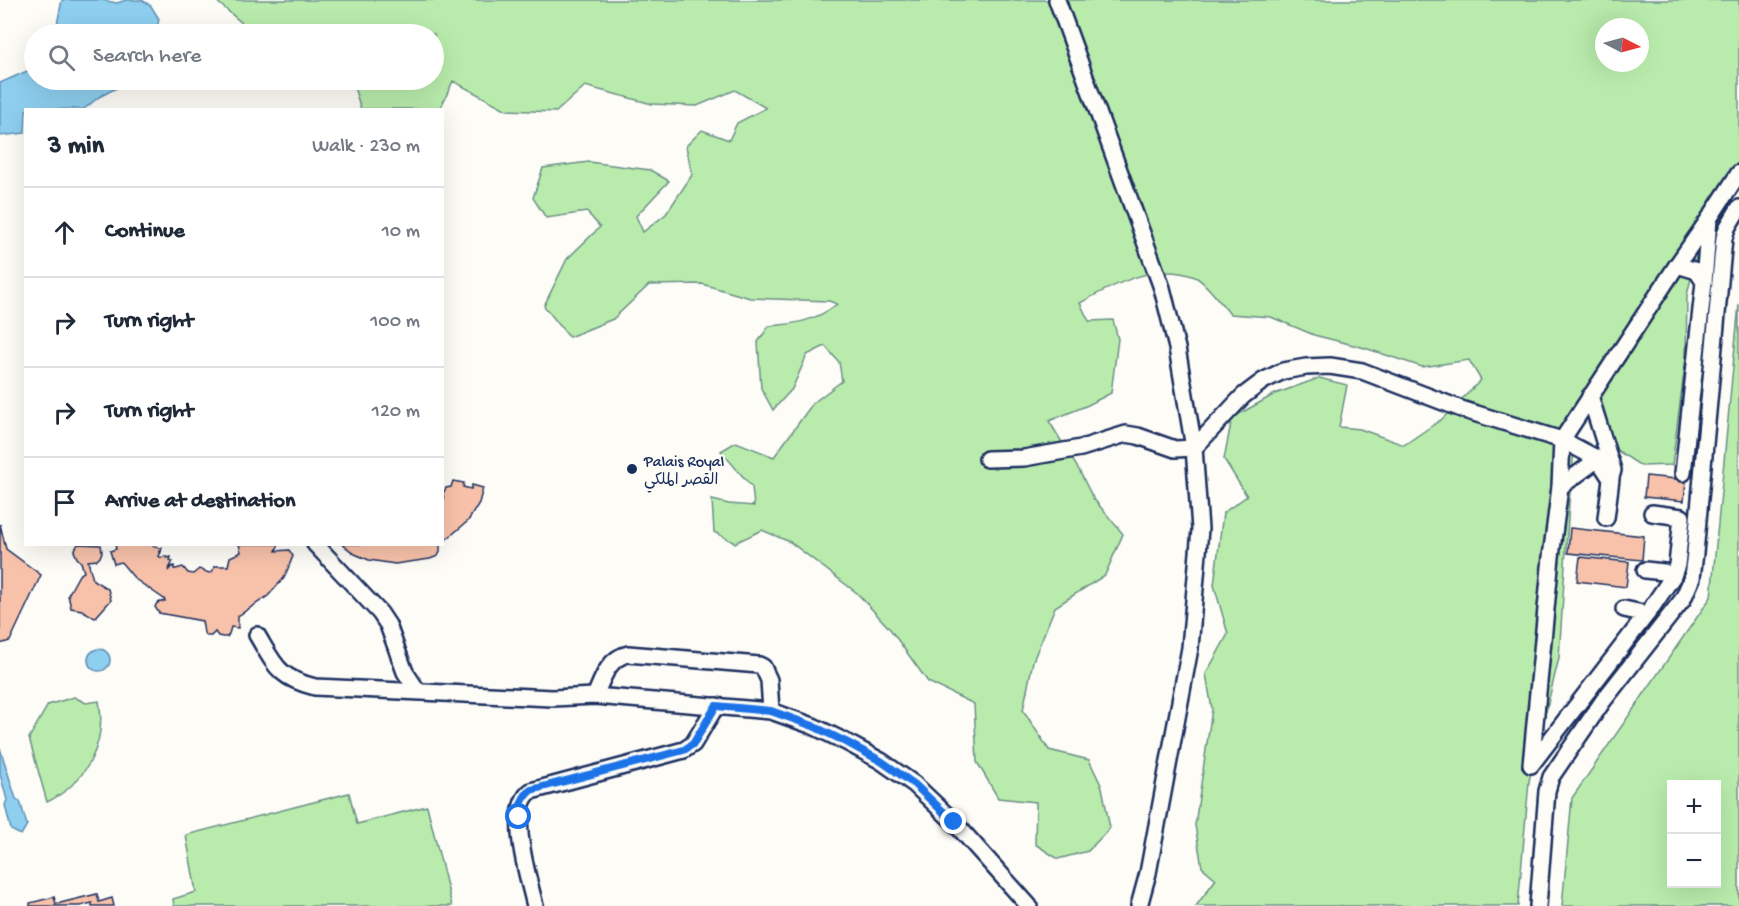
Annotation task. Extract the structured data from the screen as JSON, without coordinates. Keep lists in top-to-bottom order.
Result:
{
  "places": ["Palais Royal القصر الملكي"],
  "north": "right",
  "page": {
    "search": "Search here",
    "heading": ["3 min", "Walk · 230 m"],
    "list": [
      ["Continue", "10 m"],
      ["Turn right", "100 m"],
      ["Turn right", "120 m"],
      "Arrive at destination"
    ],
    "map_buttons": ["+", "−"]
  }
}
